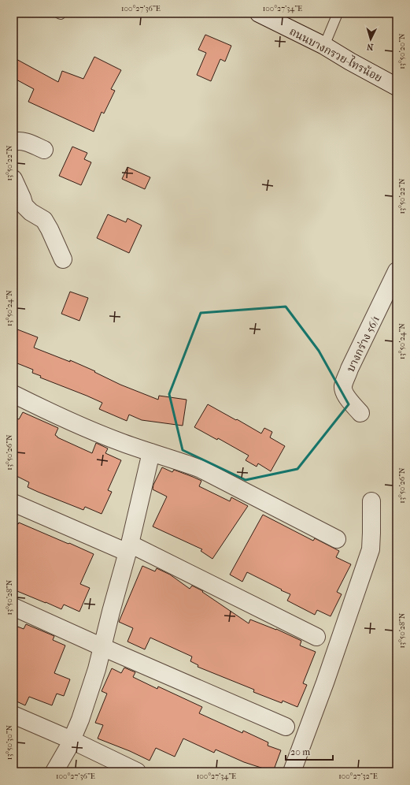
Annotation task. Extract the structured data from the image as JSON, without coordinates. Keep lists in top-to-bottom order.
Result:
{
  "streets": {
    "street": ["ถนนบางกรวย-ไทรน้อย", "บางกร่าง 56/1"]
  },
  "scale_bar": "20 m",
  "north": "bottom",
  "coordinates": [
    "100°27'36\"E",
    "100°27'34\"E",
    "13°50'20\"N",
    "13°50'22\"N",
    "13°50'24\"N",
    "13°50'26\"N",
    "13°50'28\"N",
    "13°50'30\"N",
    "100°27'32\"E"
  ]
}
